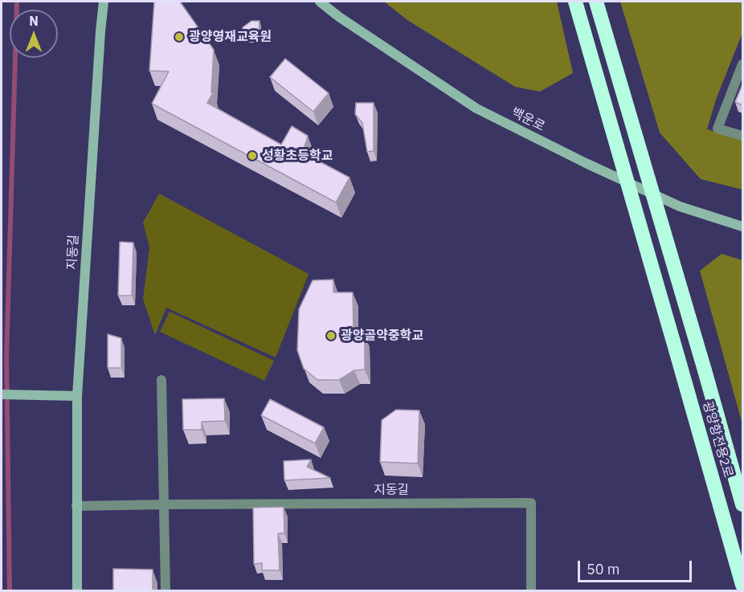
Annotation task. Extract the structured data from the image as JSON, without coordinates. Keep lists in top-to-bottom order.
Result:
{
  "streets": {
    "highway": ["광양항전용2로"],
    "street": ["백운로", "지동길"]
  },
  "places": ["광양영재교육원", "성황초등학교", "광양골약중학교"],
  "scale_bar": "50 m",
  "north": "top"
}
